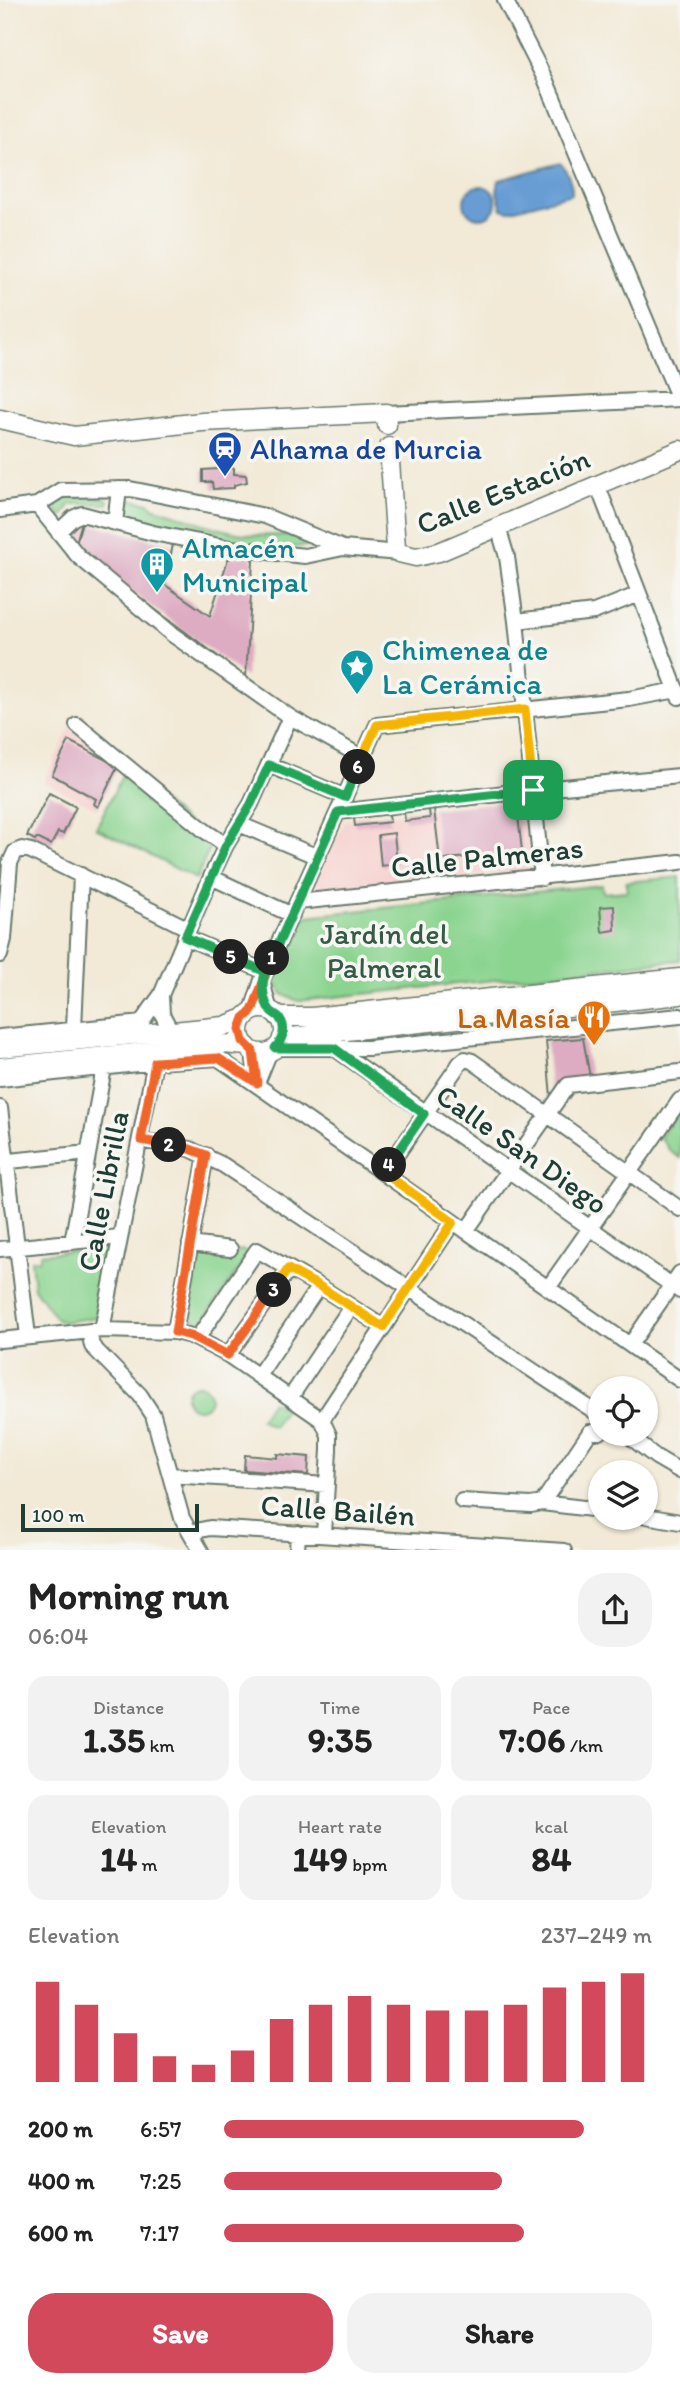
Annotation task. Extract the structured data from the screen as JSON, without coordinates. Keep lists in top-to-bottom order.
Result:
{
  "streets": {
    "main road": ["Calle Estación"],
    "street": [
      "Calle Palmeras",
      "Calle San Diego",
      "Calle Librilla",
      "Calle Bailén"
    ]
  },
  "parks": ["Jardín del Palmeral"],
  "places": {
    "station": ["Alhama de Murcia"],
    "building": ["Almacén Municipal"],
    "place": ["Chimenea de La Cerámica"],
    "restaurant": ["La Masía"]
  },
  "scale_bar": "100 m",
  "page": {
    "pins": [
      "6",
      "5",
      "1",
      "2",
      "4",
      "3"
    ],
    "scale": "100 m",
    "heading": ["Morning run", "06:04"],
    "stats": [
      ["Distance", "1.35 km"],
      ["Time", "9:35"],
      ["Pace", "7:06 /km"],
      ["Elevation", "14 m"],
      ["Heart rate", "149 bpm"],
      ["kcal", "84"]
    ],
    "chart": ["Elevation", "237–249 m"],
    "list": [
      {
        "name": "200 m",
        "note": "6:57"
      },
      {
        "name": "400 m",
        "note": "7:25"
      },
      {
        "name": "600 m",
        "note": "7:17"
      }
    ],
    "buttons": ["Save", "Share"]
  }
}
